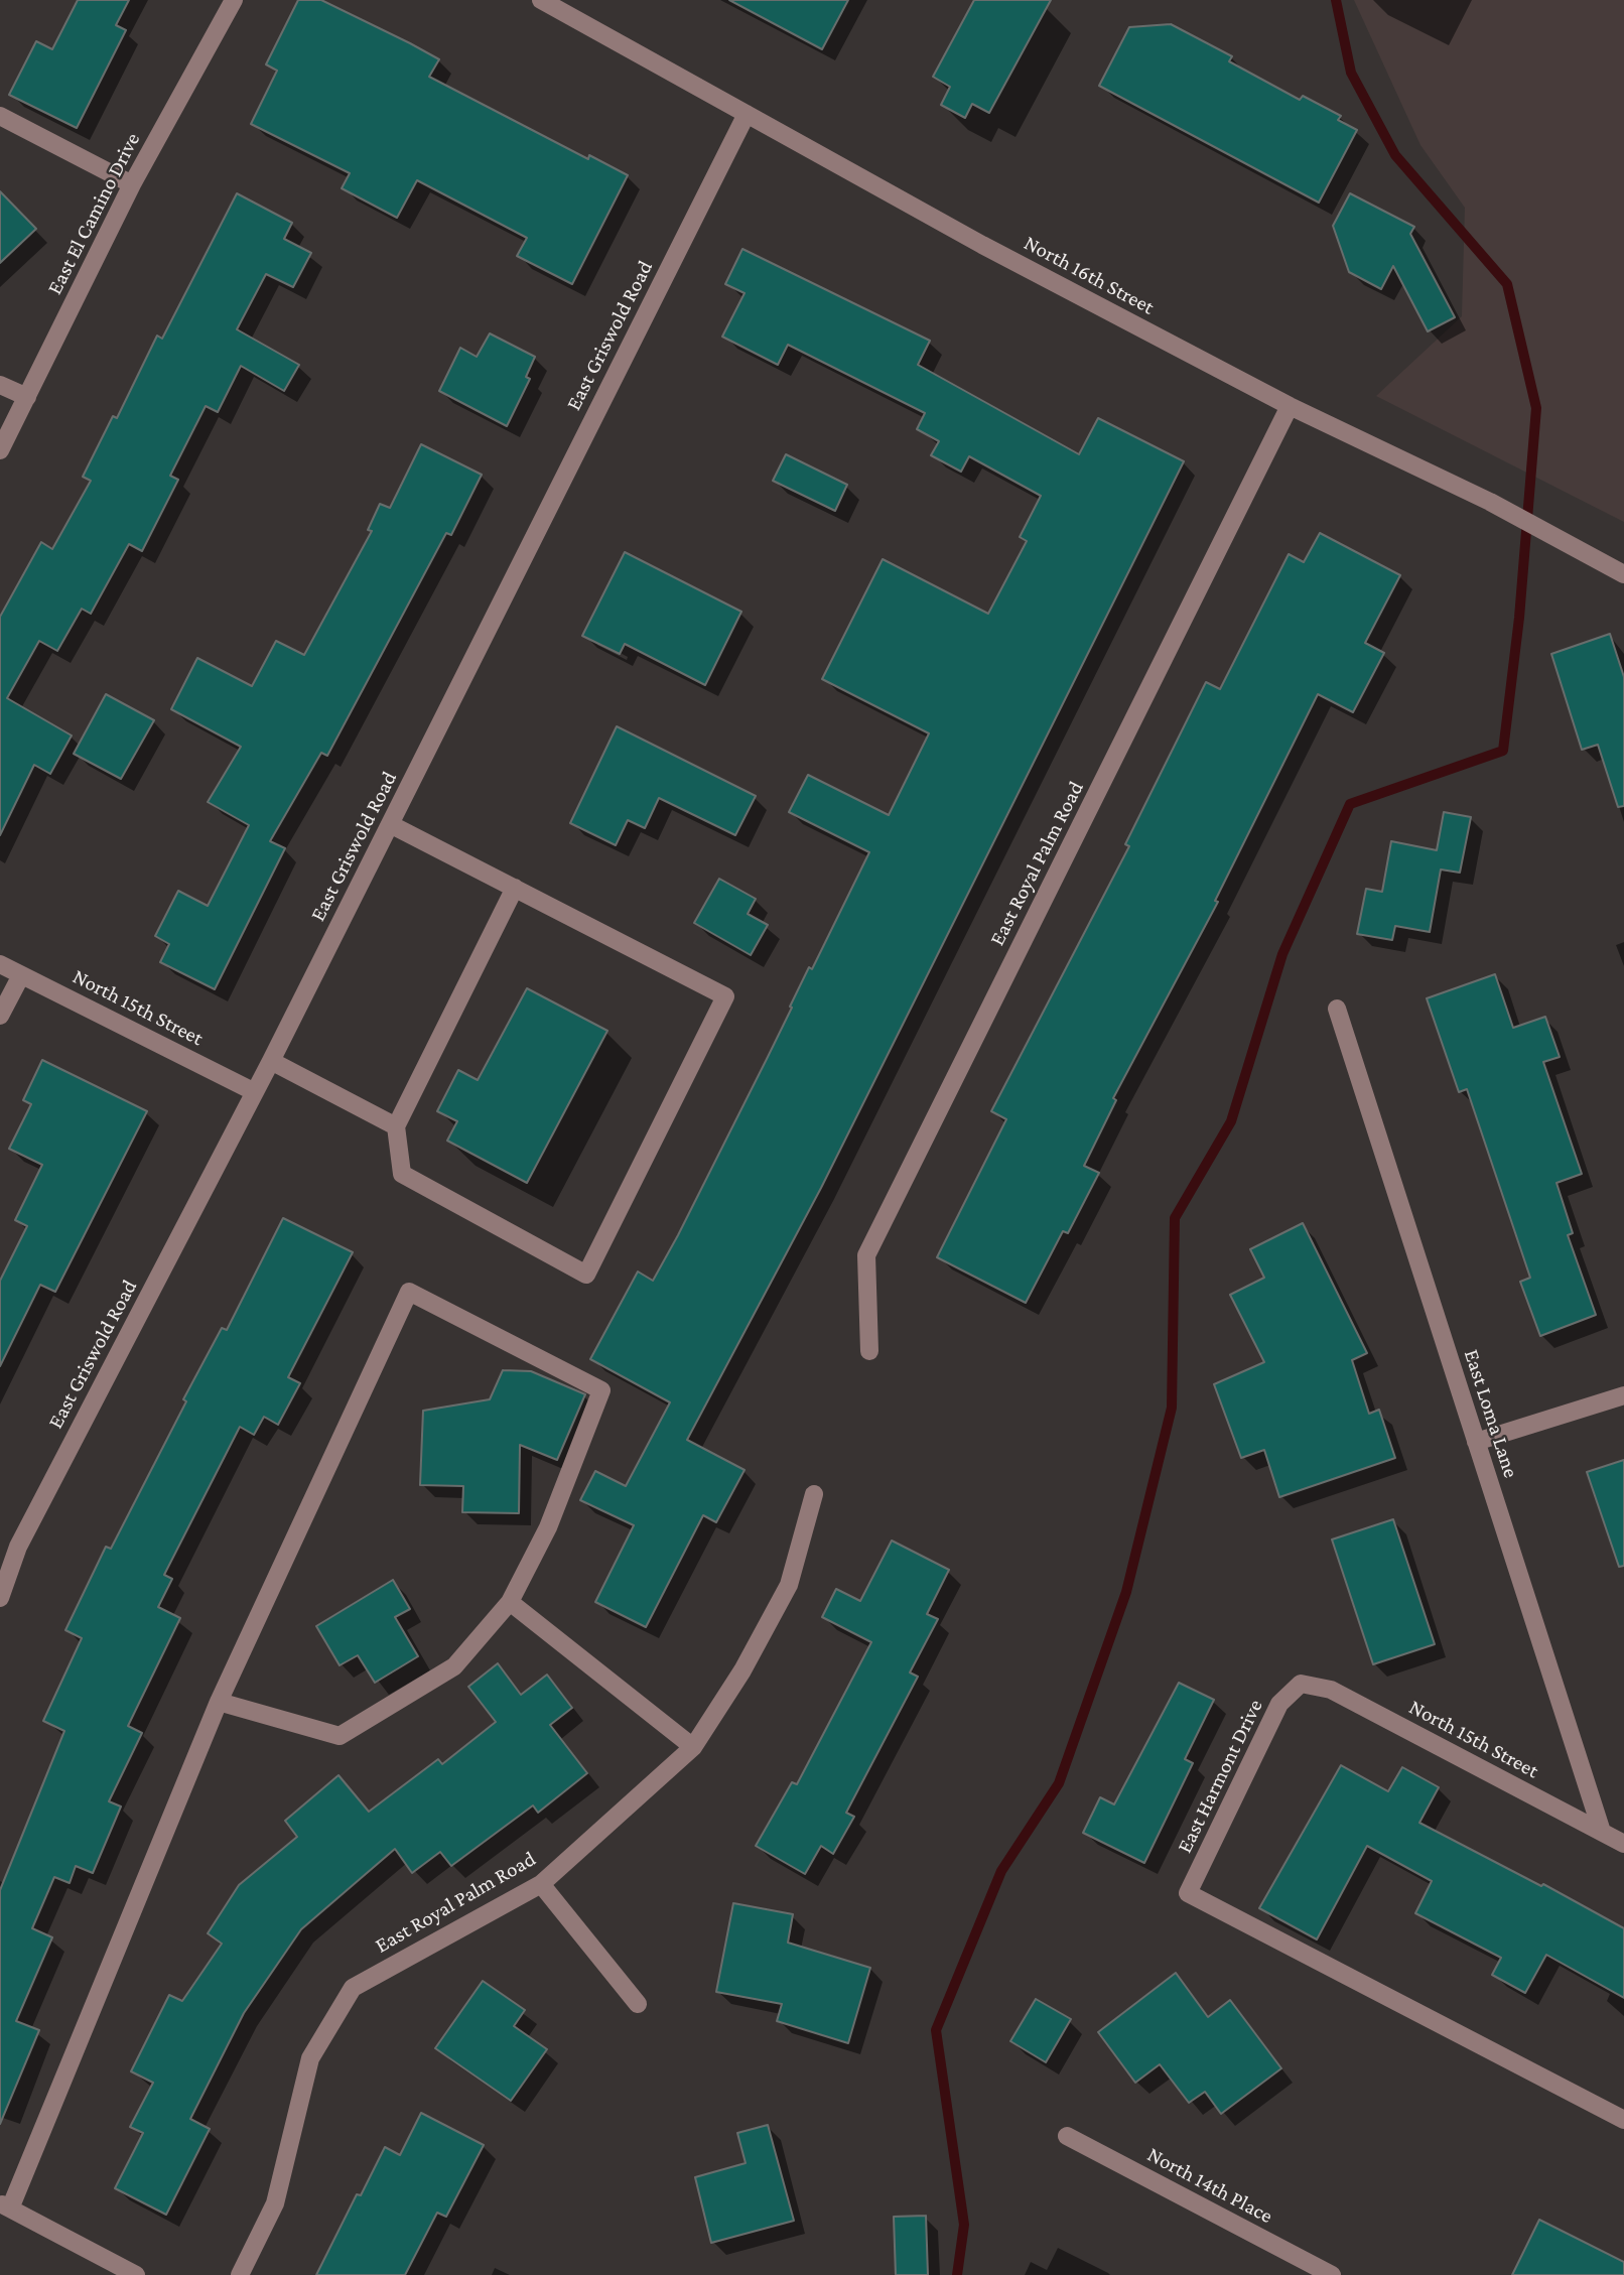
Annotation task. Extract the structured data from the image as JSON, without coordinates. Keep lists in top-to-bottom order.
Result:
{
  "streets": {
    "street": [
      "East El Camino Drive",
      "North 16th Street",
      "East Griswold Road",
      "East Royal Palm Road",
      "North 15th Street",
      "East Loma Lane",
      "East Harmont Drive",
      "North 14th Place"
    ]
  },
  "crossings": [
    ["North 16th Street", "East Griswold Road"],
    ["North 16th Street", "East Royal Palm Road"],
    ["East Griswold Road", "North 15th Street"],
    ["North 15th Street", "East Loma Lane"],
    ["North 15th Street", "East Harmont Drive"]
  ]
}
